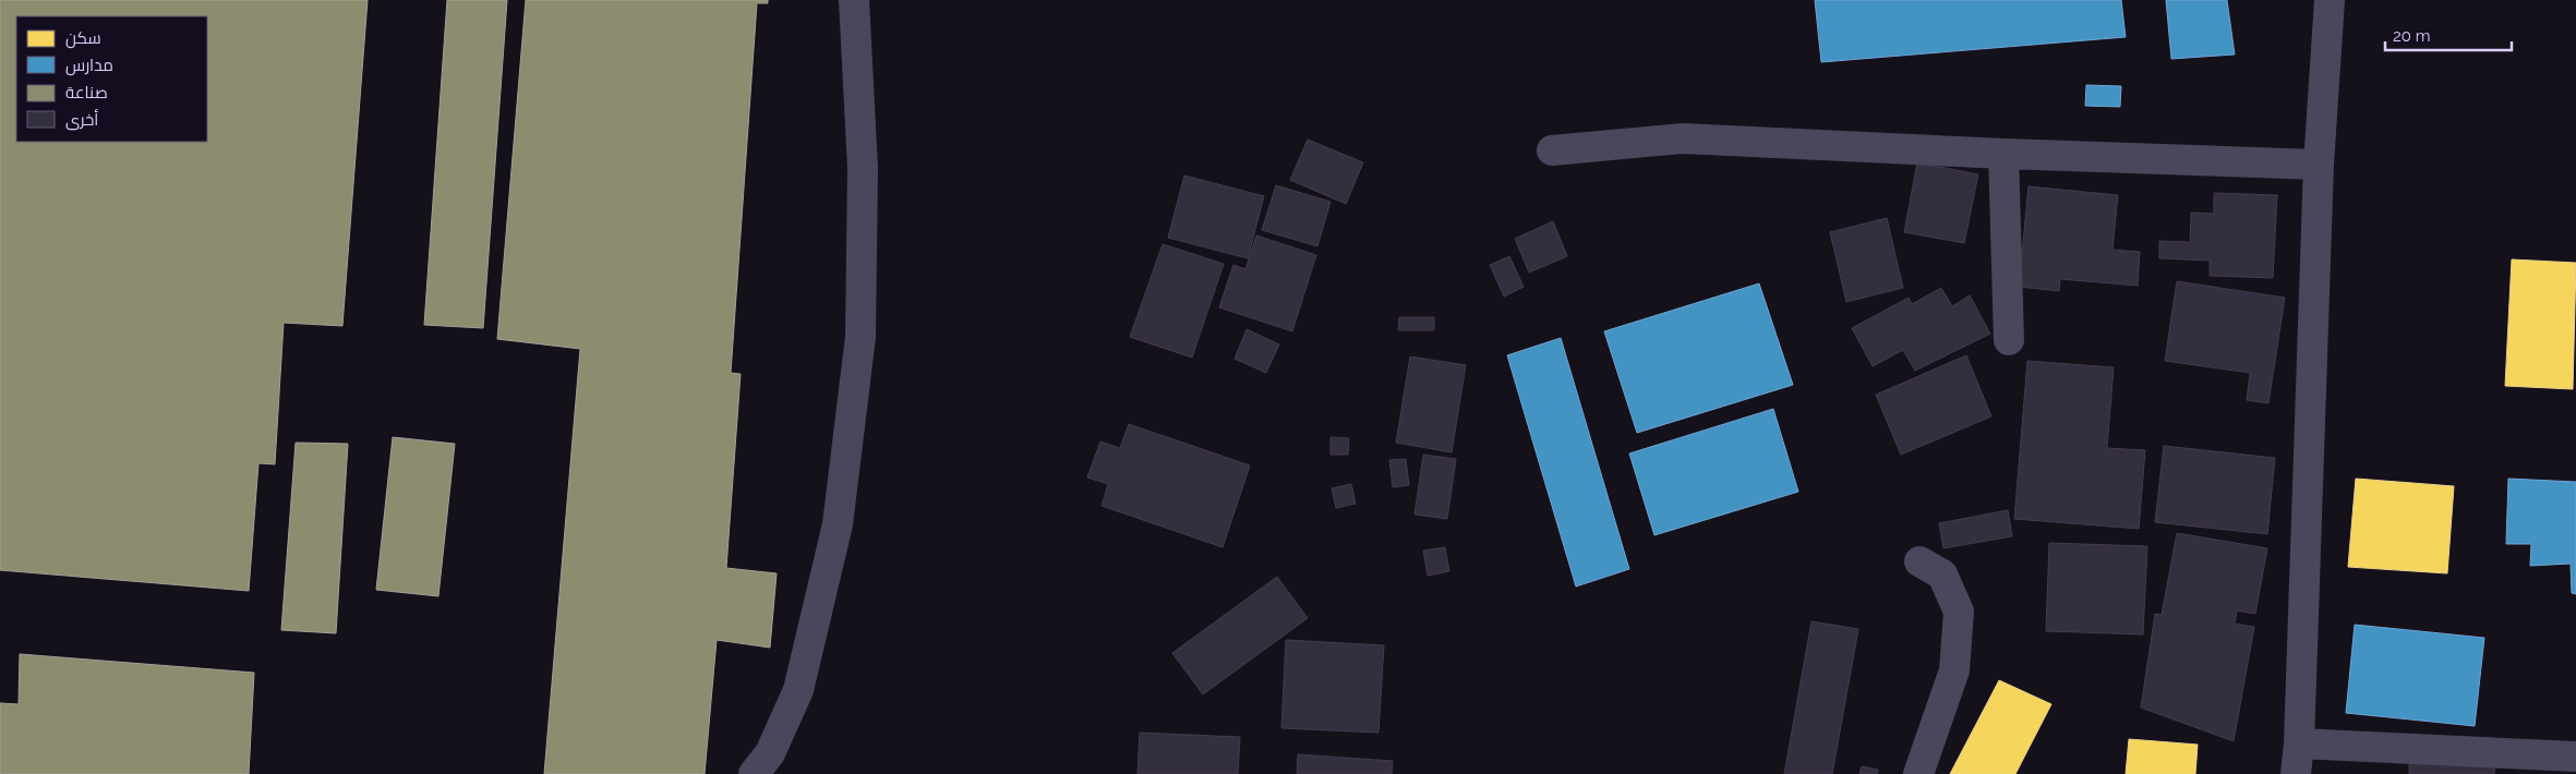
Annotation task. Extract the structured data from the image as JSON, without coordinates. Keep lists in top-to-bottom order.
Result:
{
  "legend": [
    "سكن",
    "مدارس",
    "صناعة",
    "أخرى"
  ],
  "scale_bar": "20 m"
}
